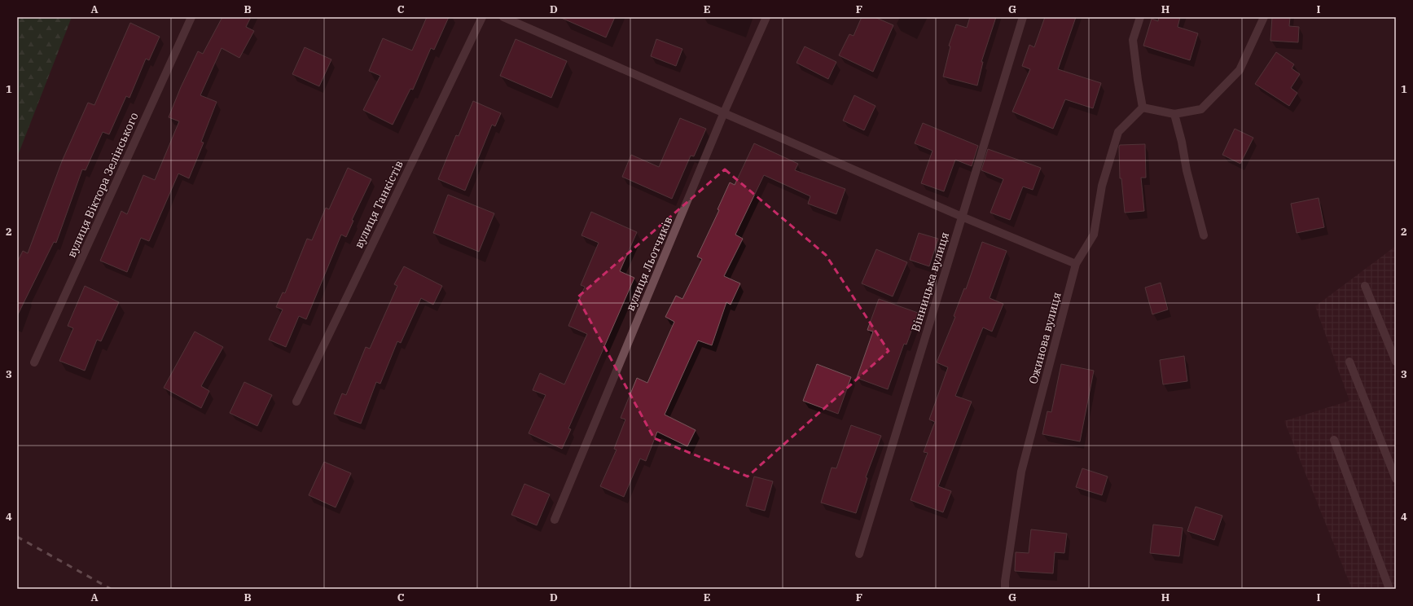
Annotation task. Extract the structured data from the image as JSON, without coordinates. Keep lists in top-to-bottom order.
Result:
{
  "streets": {
    "street": [
      "вулиця Віктора Зелінського",
      "вулиця Танкістів",
      "вулиця Льотчиків",
      "Вінницька вулиця",
      "Ожинова вулиця"
    ]
  },
  "grid": {
    "columns": [
      "A",
      "B",
      "C",
      "D",
      "E",
      "F",
      "G",
      "H",
      "I"
    ],
    "rows": [
      "1",
      "2",
      "3",
      "4"
    ]
  }
}
